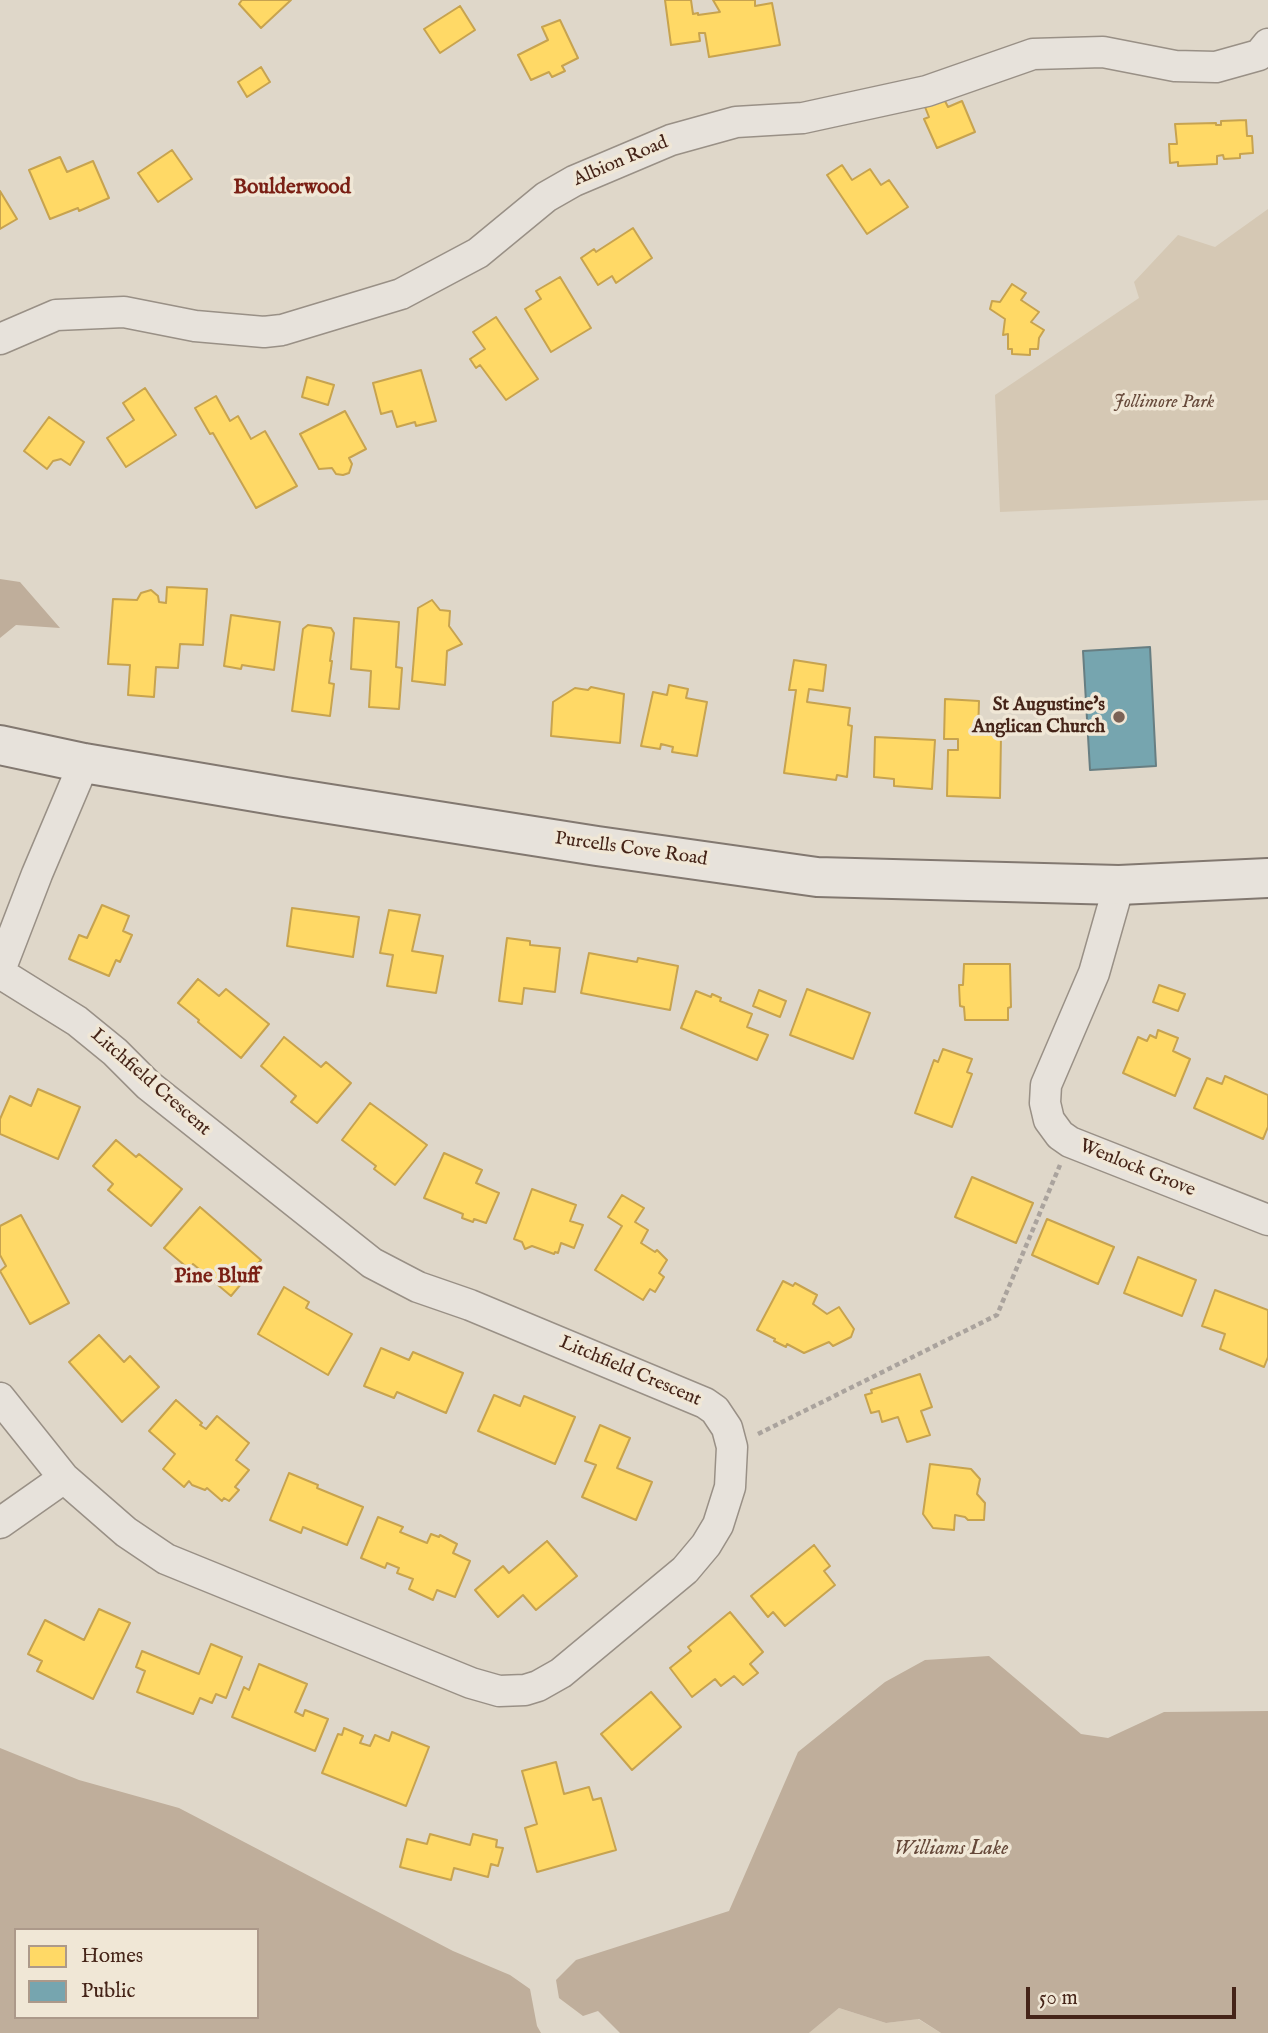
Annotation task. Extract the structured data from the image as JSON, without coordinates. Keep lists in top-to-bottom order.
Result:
{
  "streets": {
    "main road": ["Purcells Cove Road"],
    "street": ["Albion Road", "Litchfield Crescent", "Wenlock Grove"]
  },
  "crossings": [
    ["Purcells Cove Road", "Litchfield Crescent"],
    ["Purcells Cove Road", "Wenlock Grove"]
  ],
  "districts": ["Boulderwood", "Pine Bluff"],
  "water": ["Williams Lake"],
  "parks": ["Jollimore Park"],
  "places": ["St Augustine's Anglican Church"],
  "legend": ["Homes", "Public"],
  "scale_bar": "50 m"
}
